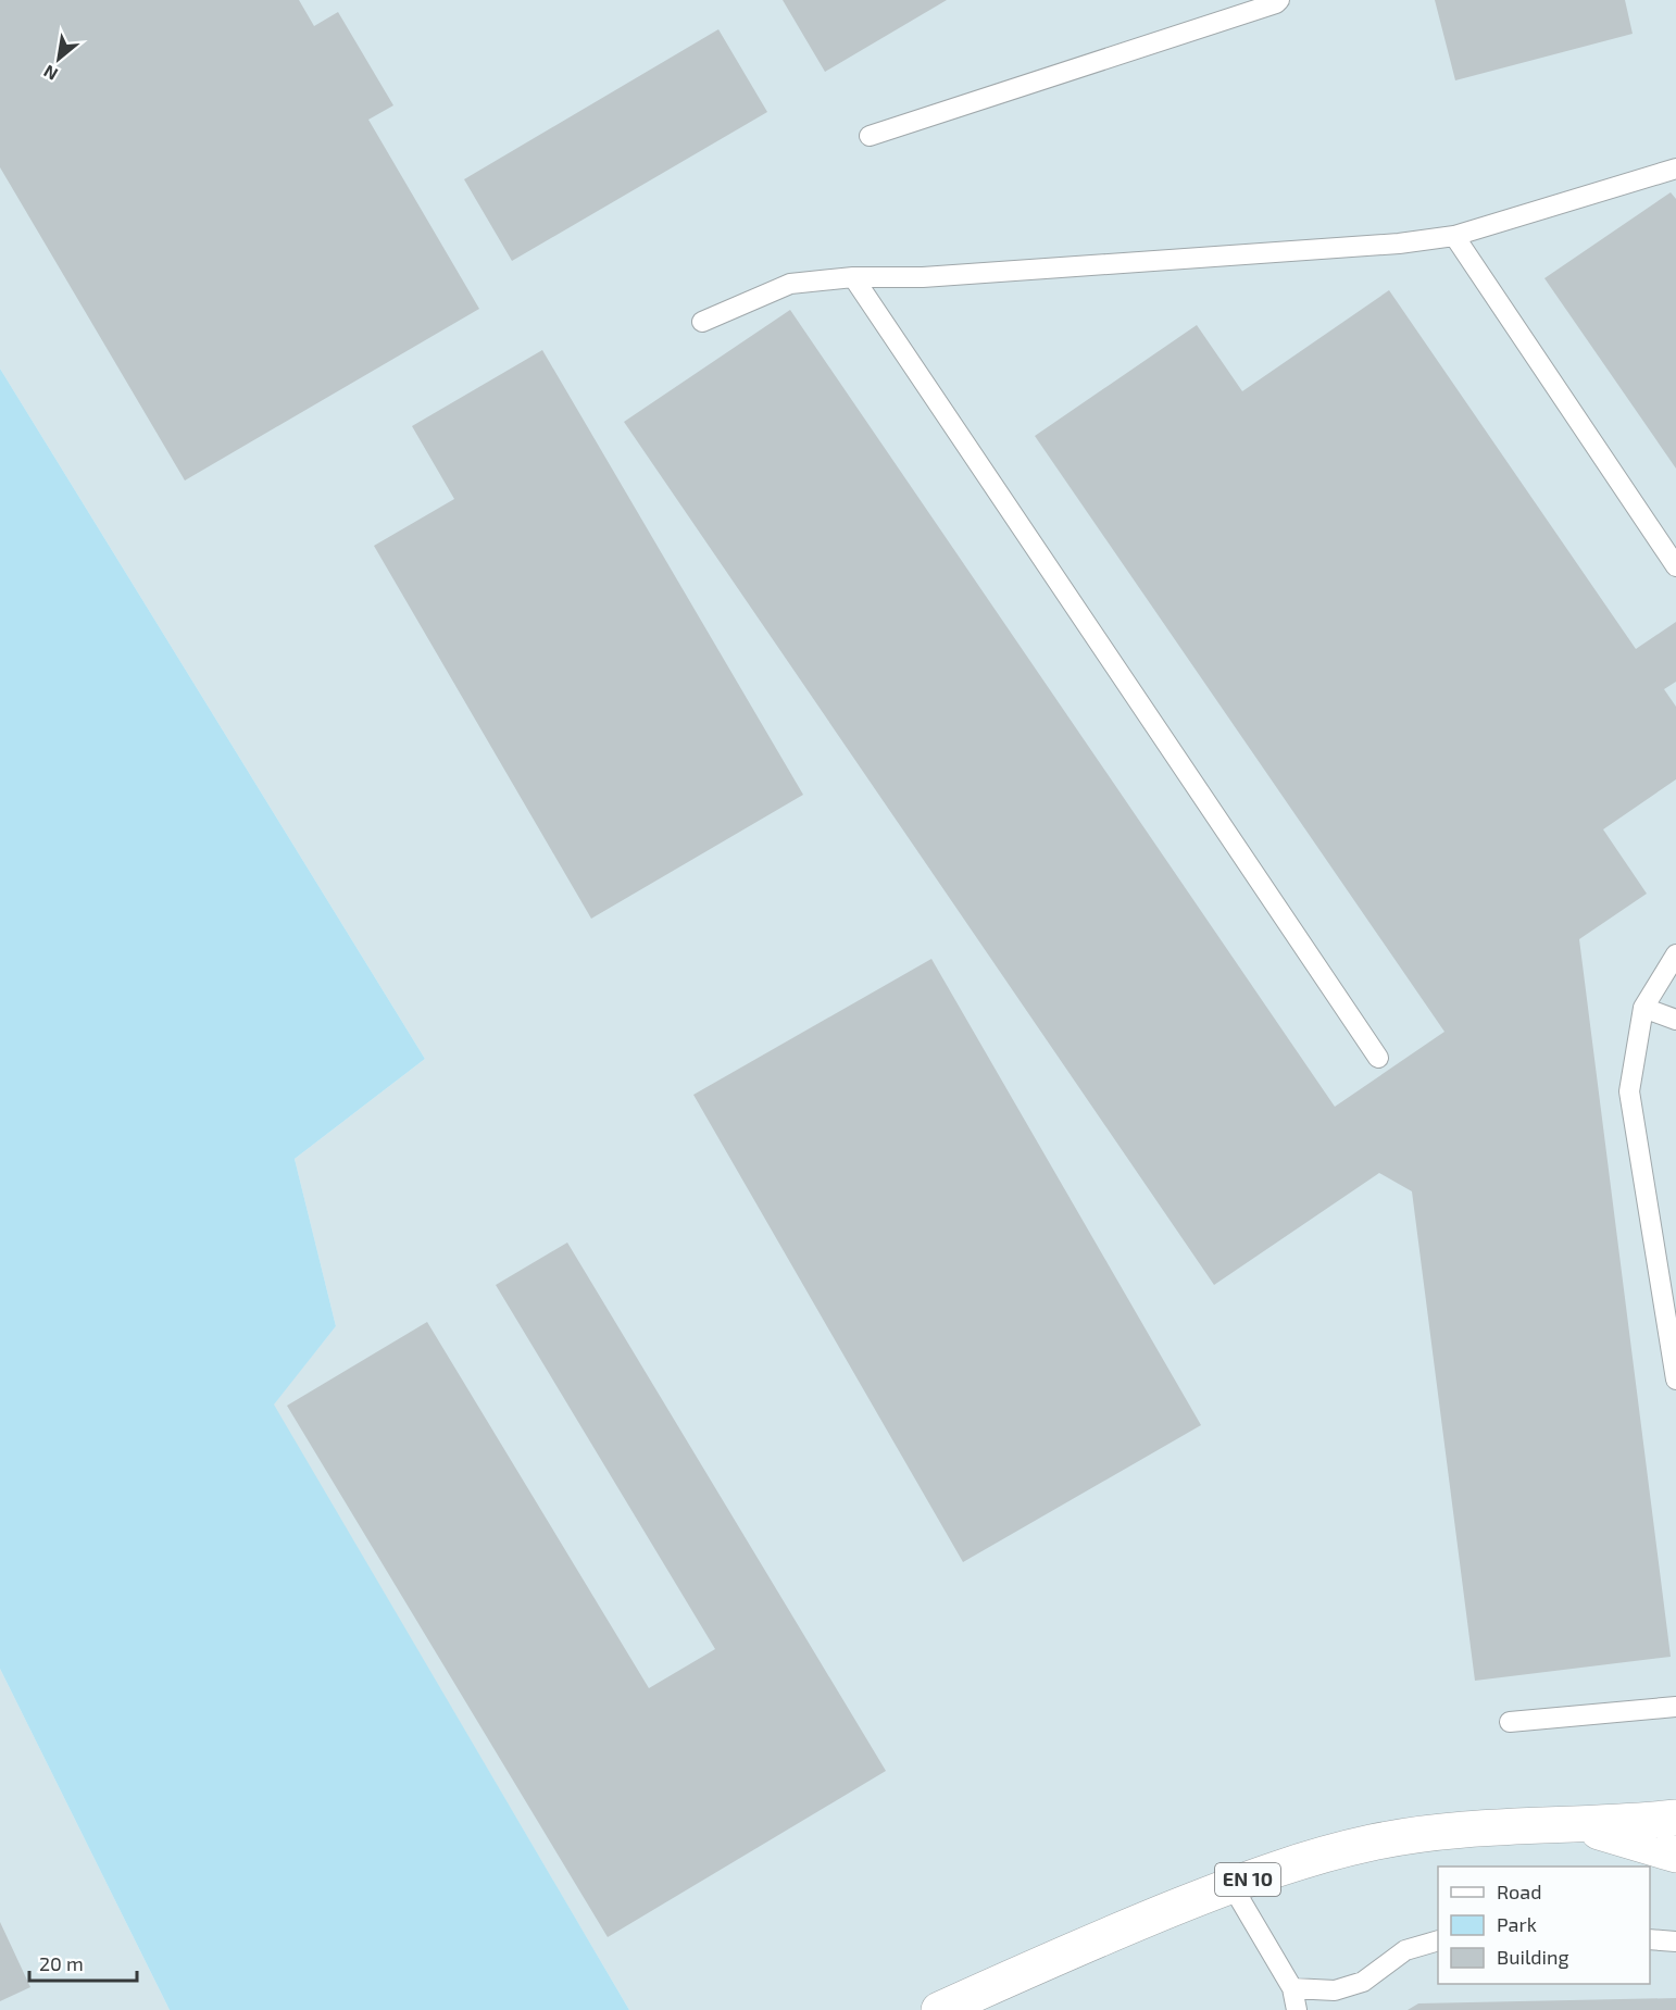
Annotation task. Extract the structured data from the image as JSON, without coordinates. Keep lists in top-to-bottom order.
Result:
{
  "streets": {
    "main road": ["EN 10"]
  },
  "legend": ["Road", "Park", "Building"],
  "scale_bar": "20 m",
  "north": "bottom left"
}
